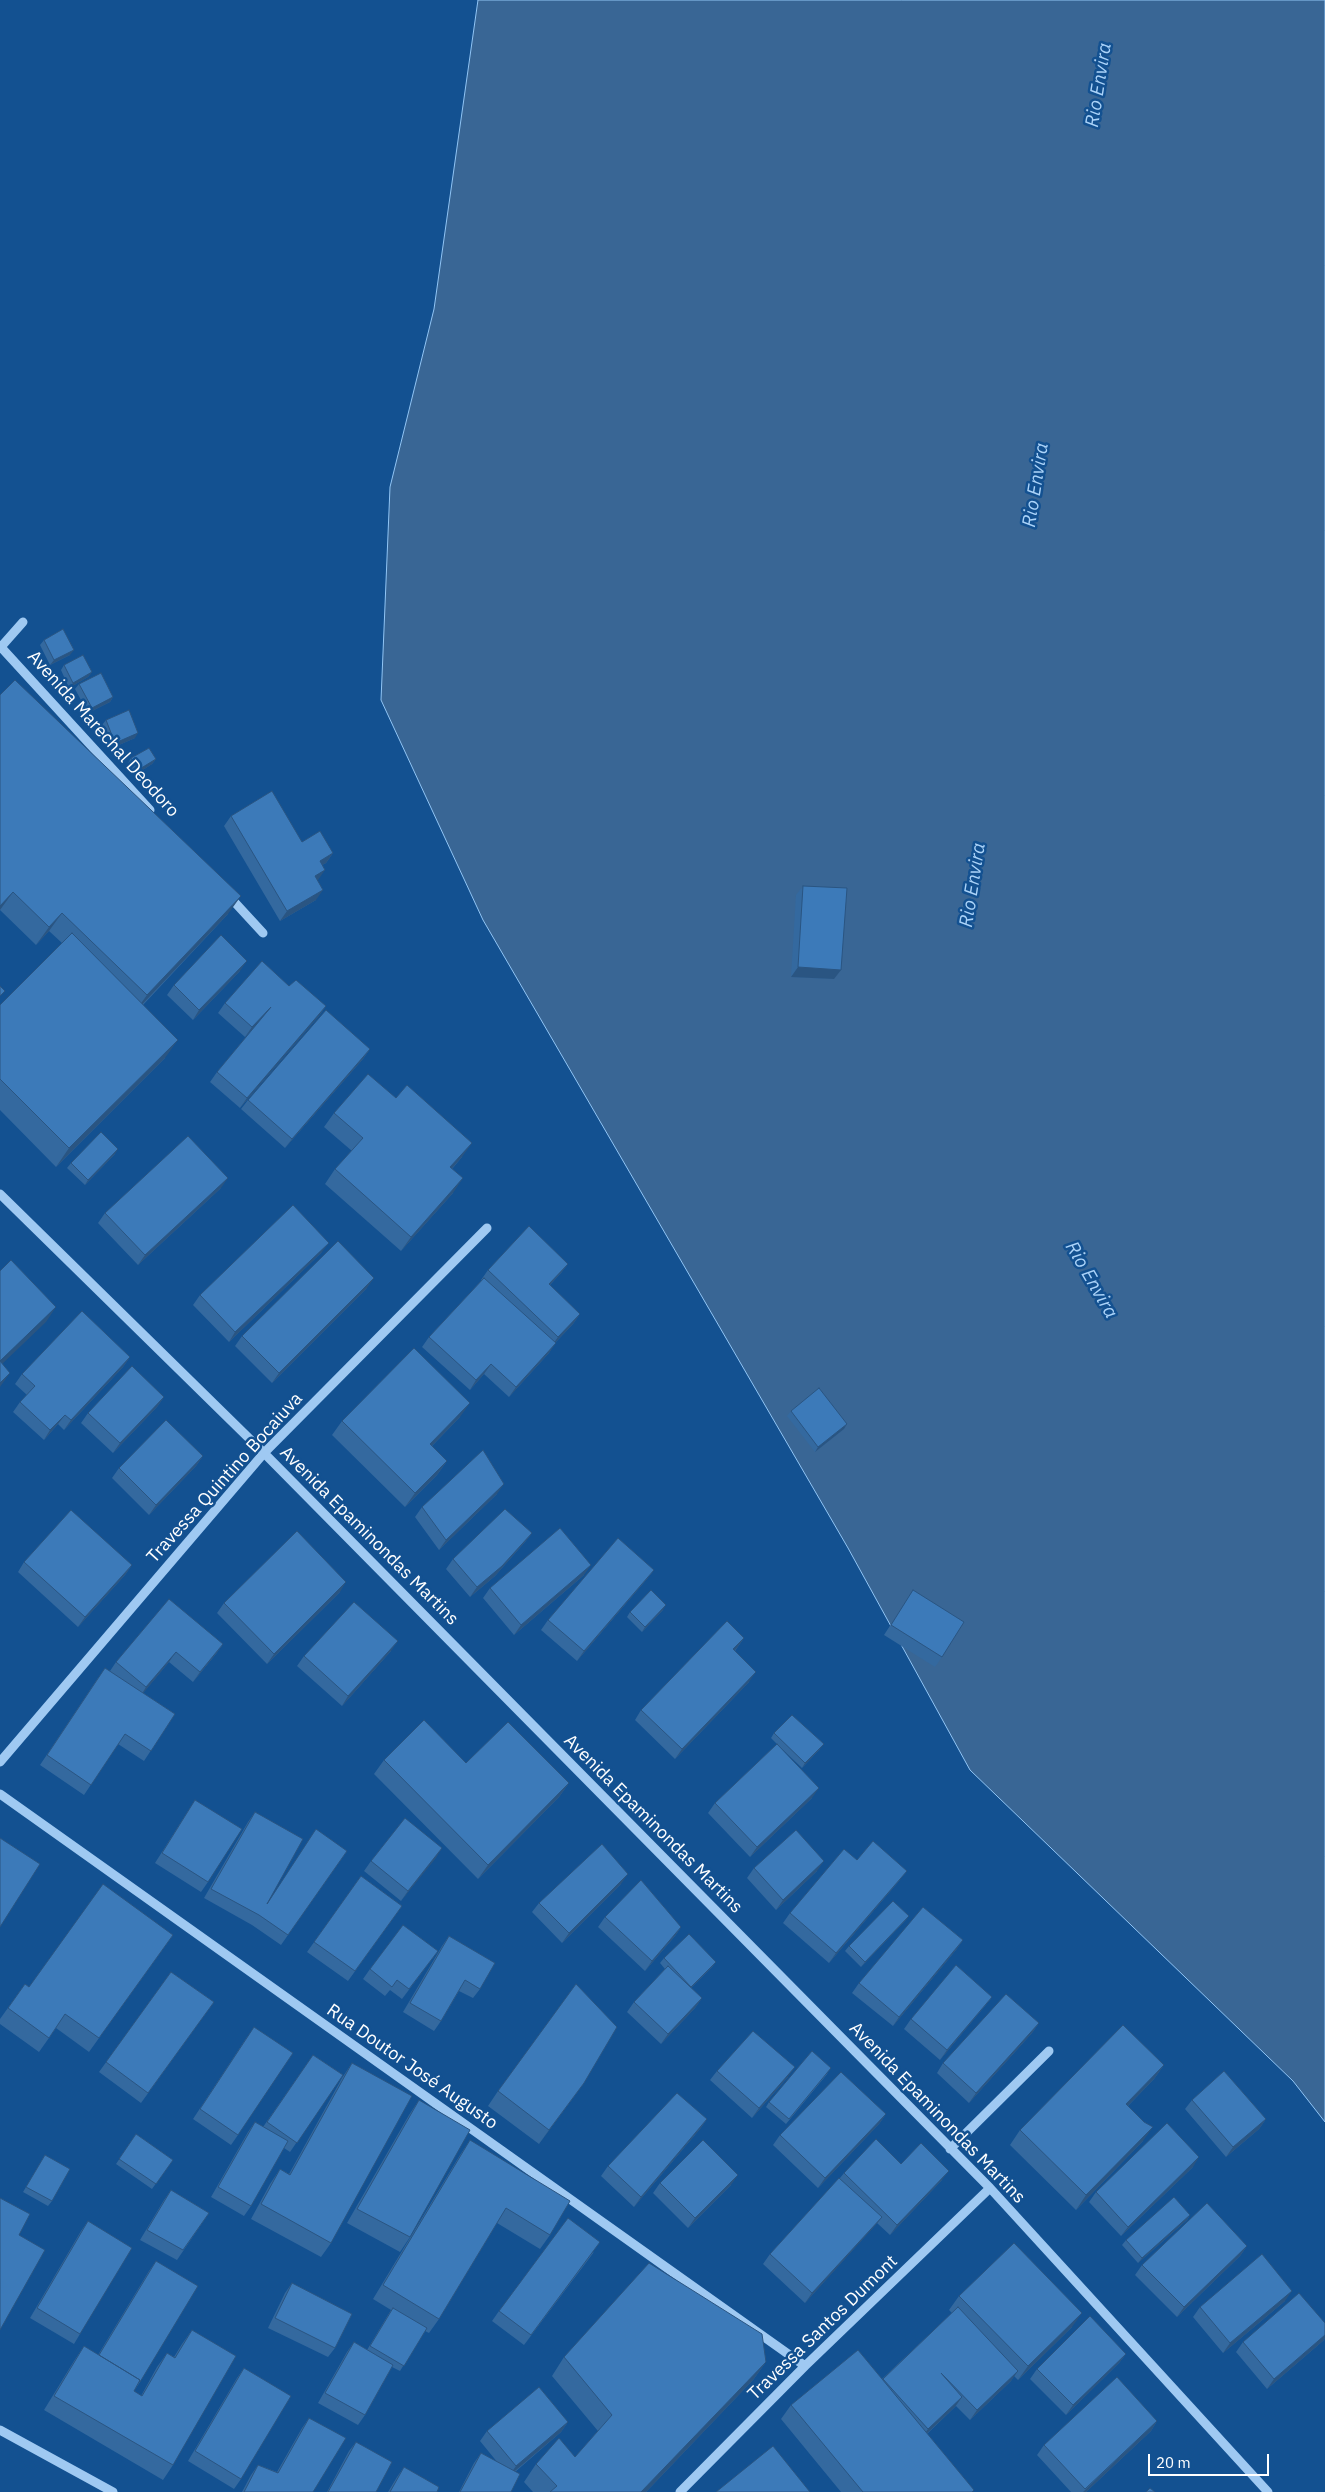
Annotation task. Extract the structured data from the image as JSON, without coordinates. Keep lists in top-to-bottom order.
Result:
{
  "streets": {
    "street": [
      "Avenida Marechal Deodoro",
      "Travessa Quintino Bocaiuva",
      "Avenida Epaminondas Martins",
      "Rua Doutor José Augusto",
      "Travessa Santos Dumont"
    ]
  },
  "crossings": [
    ["Travessa Quintino Bocaiuva", "Avenida Epaminondas Martins"],
    ["Avenida Epaminondas Martins", "Travessa Santos Dumont"],
    ["Rua Doutor José Augusto", "Travessa Santos Dumont"]
  ],
  "water": ["Rio Envira"],
  "scale_bar": "20 m"
}
